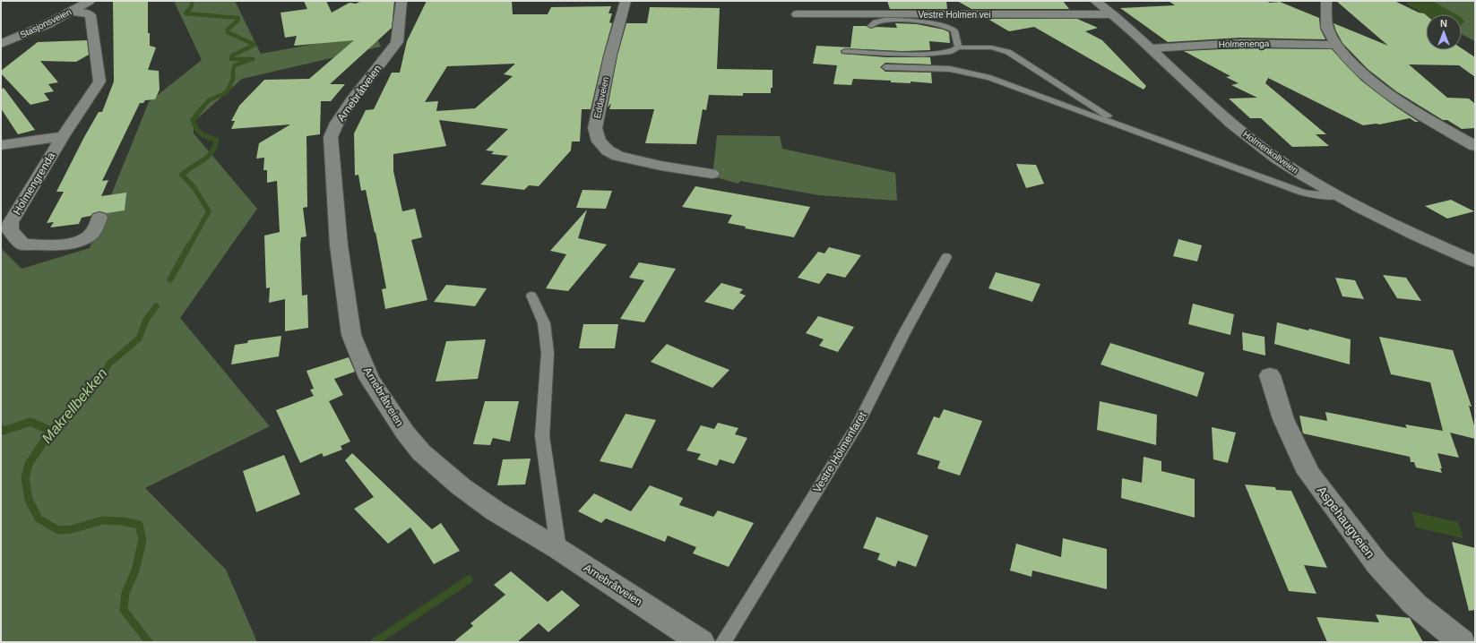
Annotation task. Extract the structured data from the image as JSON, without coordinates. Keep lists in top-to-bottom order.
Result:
{
  "streets": {
    "street": [
      "Vestre Holmen vei",
      "Stasjonsveien",
      "Holmenenga",
      "Arnebråtveien",
      "Eddaveien",
      "Holmenkollveien",
      "Holmengrenda",
      "Aspehaugveien"
    ],
    "lane": ["Vestre Holmenfaret"]
  },
  "crossings": [
    ["Vestre Holmen vei", "Holmenkollveien"],
    ["Stasjonsveien", "Holmengrenda"],
    ["Holmenenga", "Holmenkollveien"]
  ],
  "water": ["Makrellbekken"],
  "north": "top"
}
